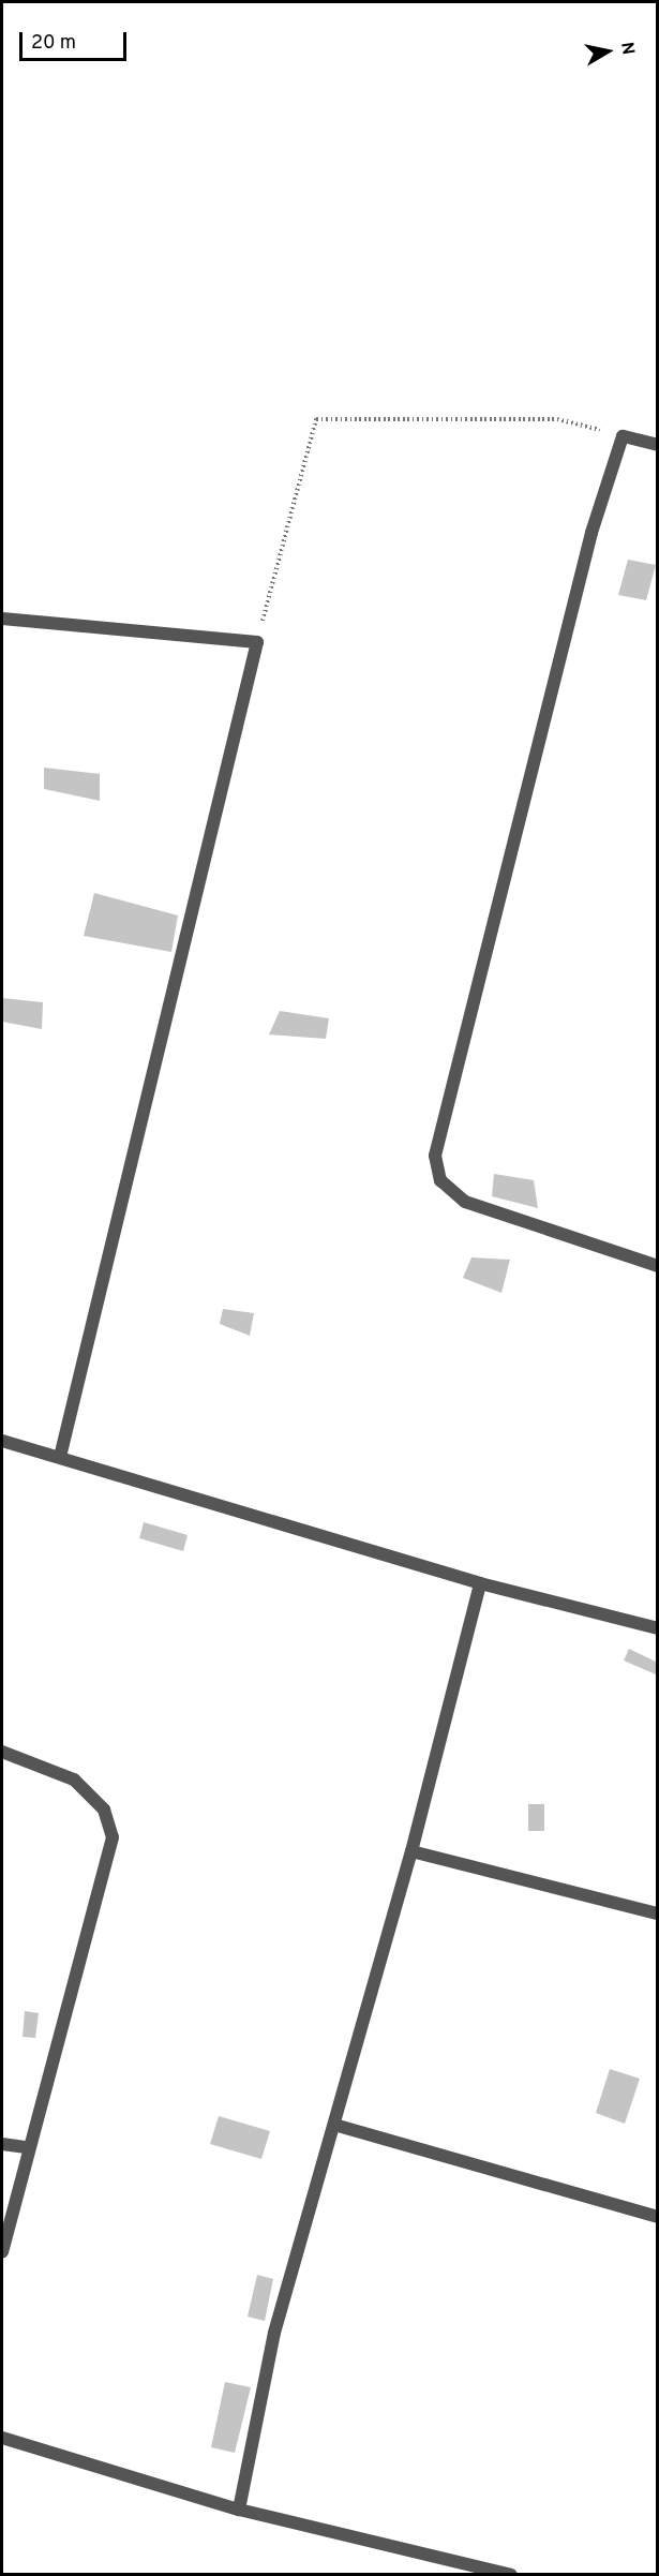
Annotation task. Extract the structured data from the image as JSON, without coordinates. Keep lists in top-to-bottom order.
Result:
{
  "scale_bar": "20 m",
  "north": "right"
}
